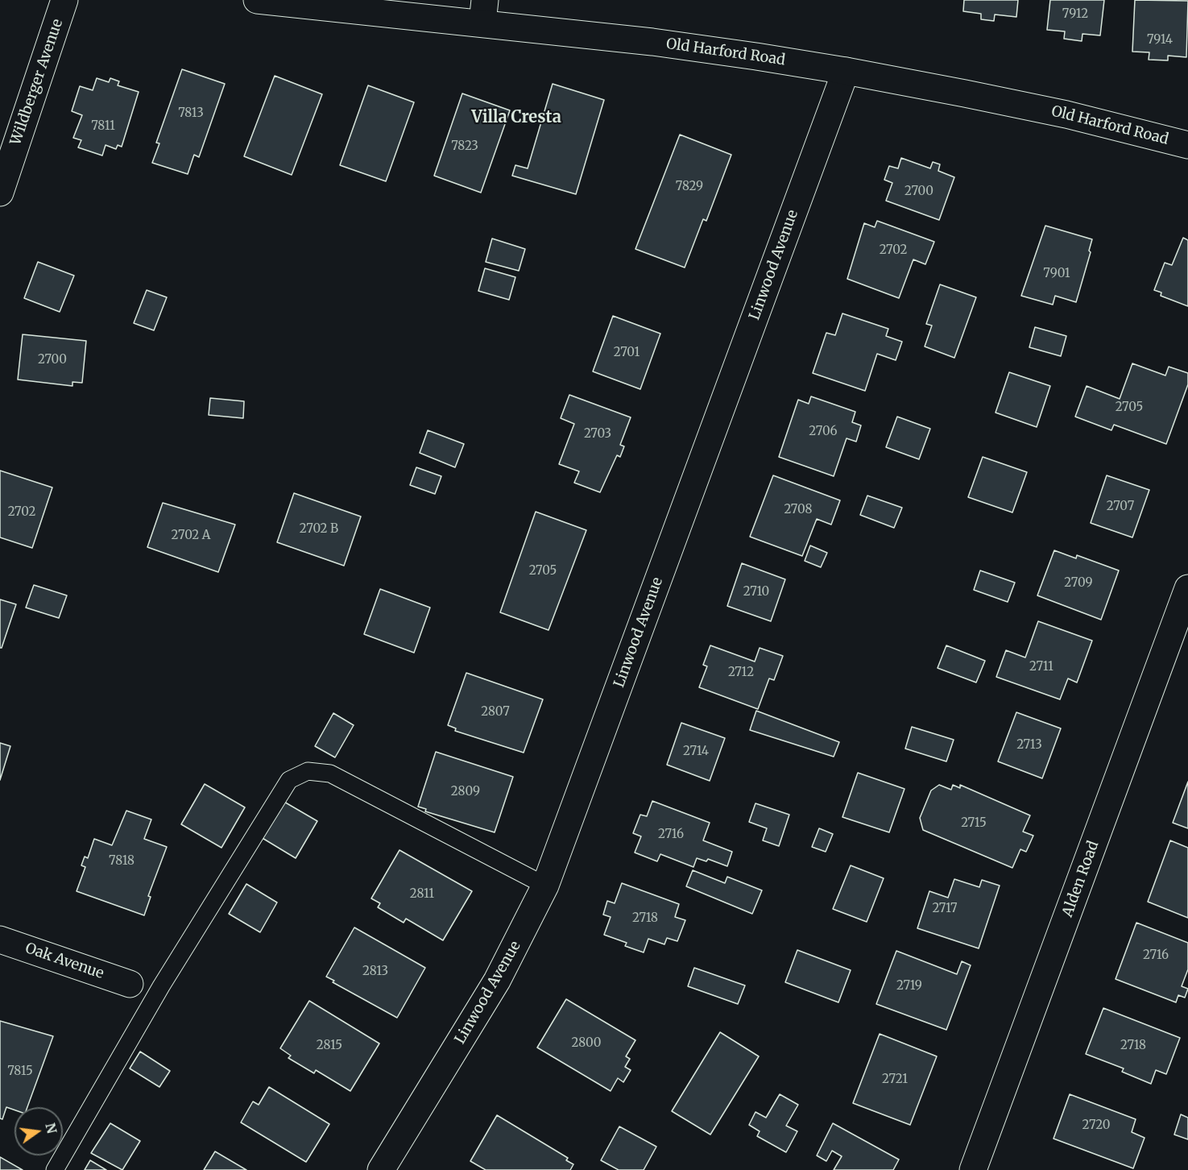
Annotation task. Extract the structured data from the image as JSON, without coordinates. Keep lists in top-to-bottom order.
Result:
{
  "streets": {
    "street": [
      "Old Harford Road",
      "Wildberger Avenue",
      "Linwood Avenue",
      "Alden Road",
      "Oak Avenue"
    ]
  },
  "crossings": [
    ["Old Harford Road", "Linwood Avenue"]
  ],
  "districts": ["Villa Cresta"],
  "house_numbers": [
    "7912",
    "7914",
    "7813",
    "7811",
    "7823",
    "7829",
    "2700",
    "2702",
    "7901",
    "2701",
    "2700",
    "2705",
    "2706",
    "2703",
    "2707",
    "2708",
    "2702",
    "2702 B",
    "2702 A",
    "2705",
    "2709",
    "2710",
    "2711",
    "2712",
    "2807",
    "2713",
    "2714",
    "2809",
    "2715",
    "2716",
    "7818",
    "2811",
    "2717",
    "2718",
    "2716",
    "2813",
    "2719",
    "2800",
    "2815",
    "2718",
    "7815",
    "2721",
    "2720"
  ],
  "north": "right"
}
